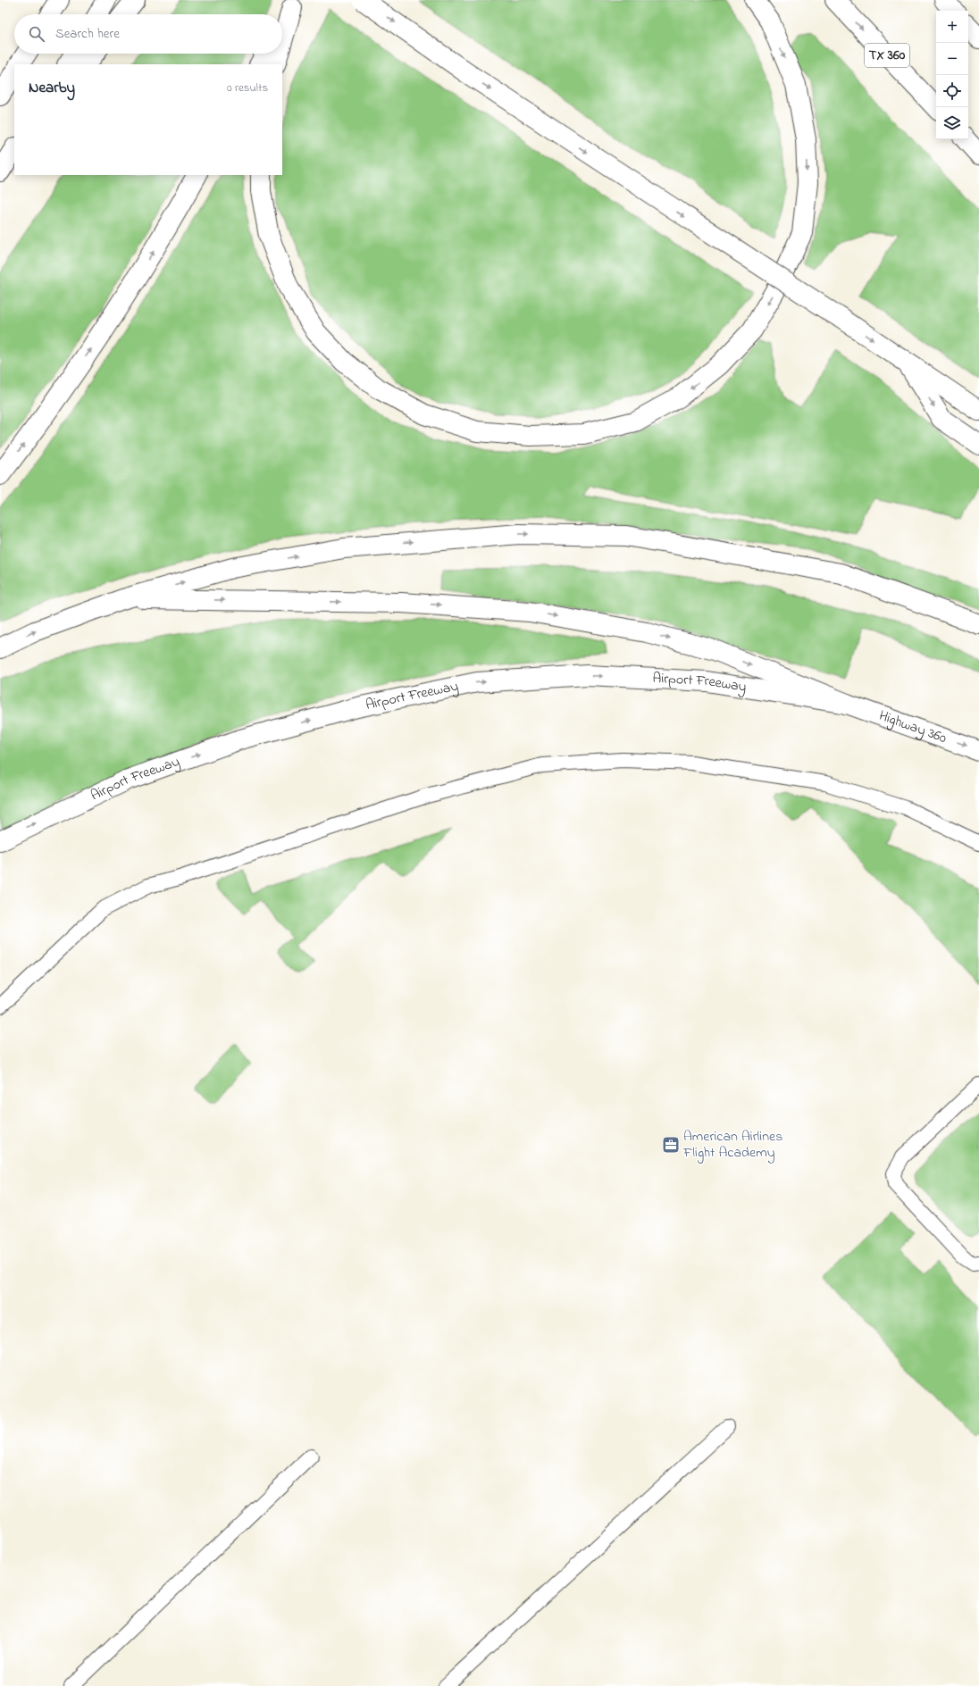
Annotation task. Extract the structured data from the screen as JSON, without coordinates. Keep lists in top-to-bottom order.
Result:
{
  "streets": {
    "main road": ["TX 360", "Airport Freeway", "Highway 360"]
  },
  "crossings": [
    ["Airport Freeway", "Highway 360"]
  ],
  "places": {
    "office": ["American Airlines Flight Academy"]
  },
  "page": {
    "map_buttons": ["+", "−"],
    "search": "Search here",
    "heading": ["Nearby", "0 results"]
  }
}
